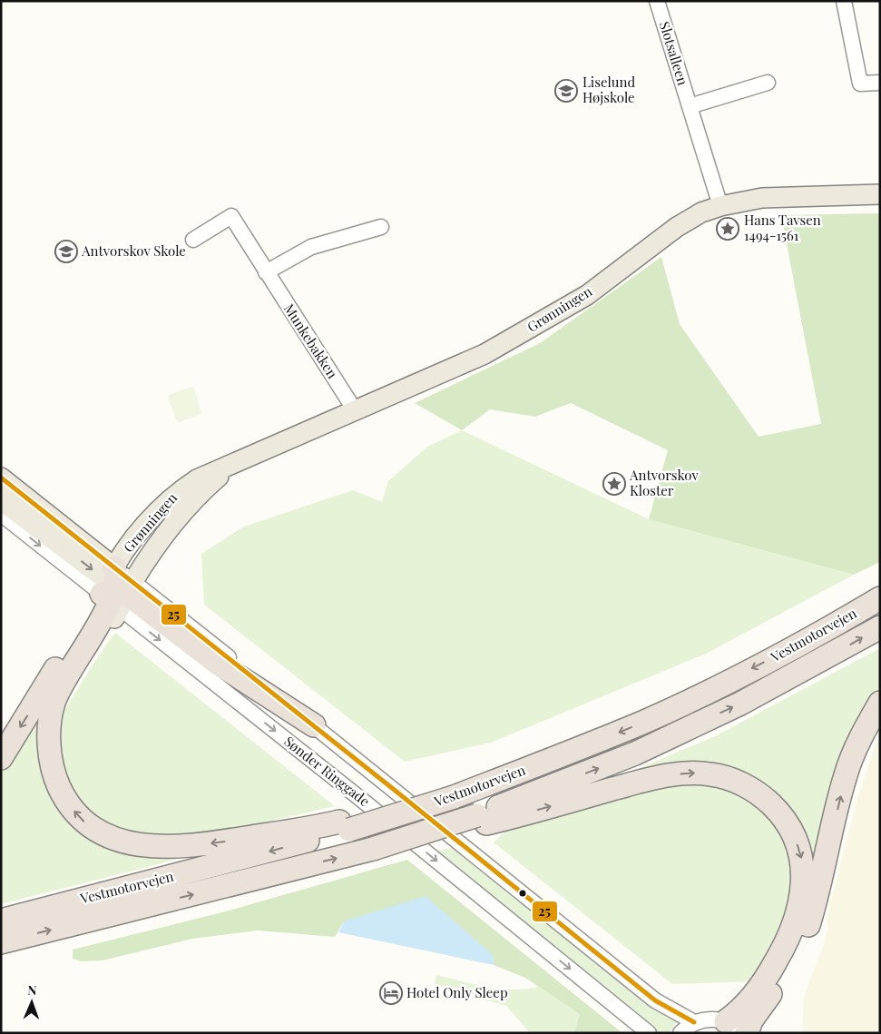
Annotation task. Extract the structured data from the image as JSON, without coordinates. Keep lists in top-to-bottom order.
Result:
{
  "streets": {
    "highway": ["Vestmotorvejen"],
    "main road": ["Grønningen", "Sønder Ringgade"],
    "street": ["Slotsalleen", "Munkebakken"]
  },
  "crossings": [
    ["Slotsalleen", "Grønningen"],
    ["Grønningen", "Munkebakken"],
    ["Grønningen", "Sønder Ringgade"]
  ],
  "places": {
    "school or university": ["Liselund Højskole", "Antvorskov Skole"],
    "place": ["Hans Tavsen 1494-1561", "Antvorskov Kloster"],
    "hotel": ["Hotel Only Sleep"]
  },
  "lines": ["transit line 25"],
  "north": "top"
}
